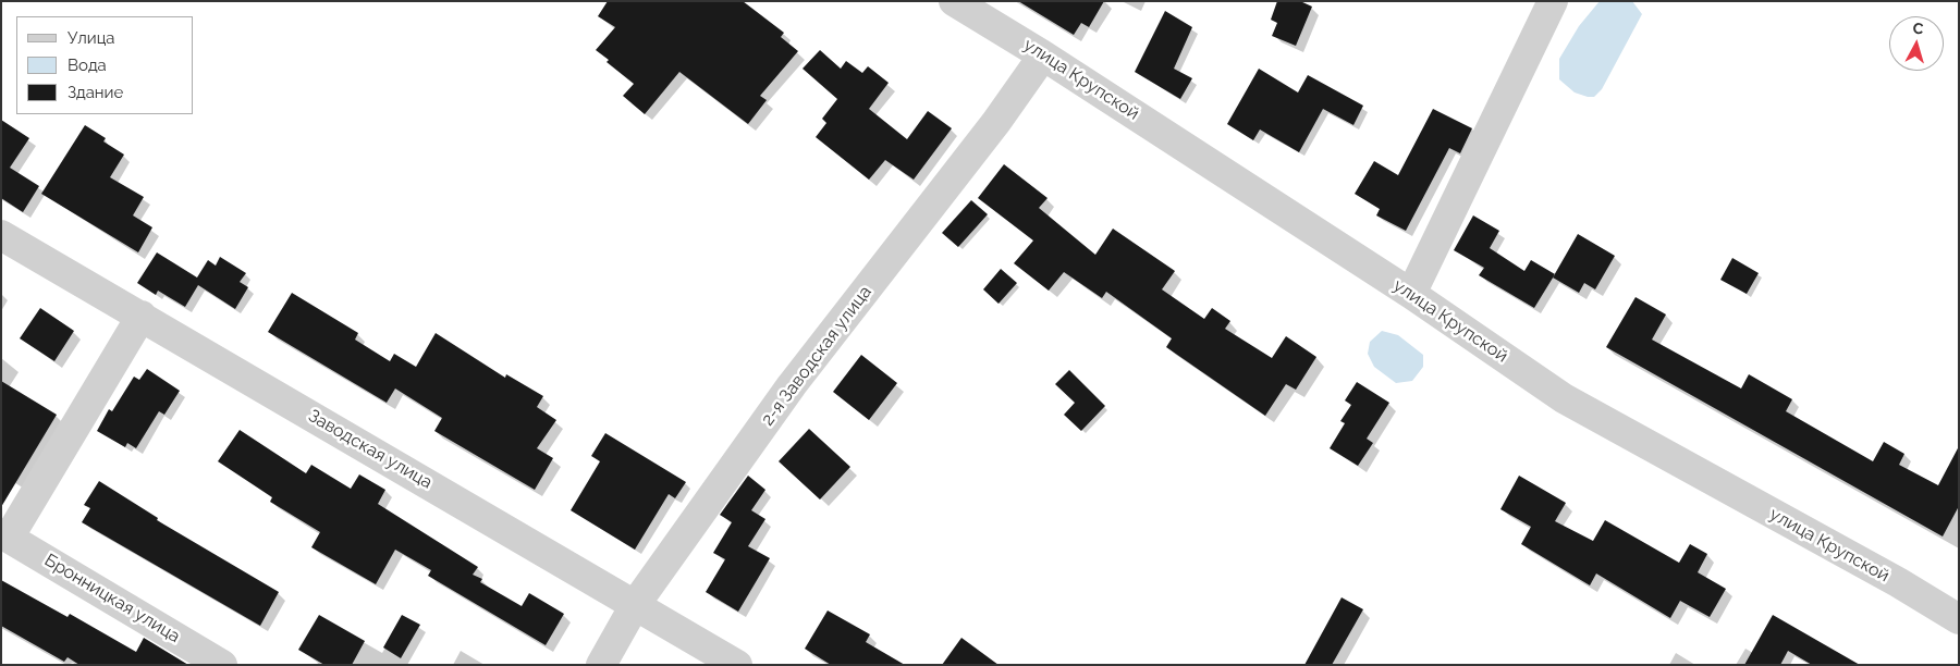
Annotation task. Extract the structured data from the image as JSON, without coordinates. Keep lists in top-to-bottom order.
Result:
{
  "streets": {
    "street": [
      "улица Крупской",
      "2-я Заводская улица",
      "Заводская улица",
      "Бронницкая улица"
    ]
  },
  "crossings": [
    ["улица Крупской", "2-я Заводская улица"],
    ["2-я Заводская улица", "Заводская улица"]
  ],
  "legend": ["Улица", "Вода", "Здание"],
  "north": "top"
}
